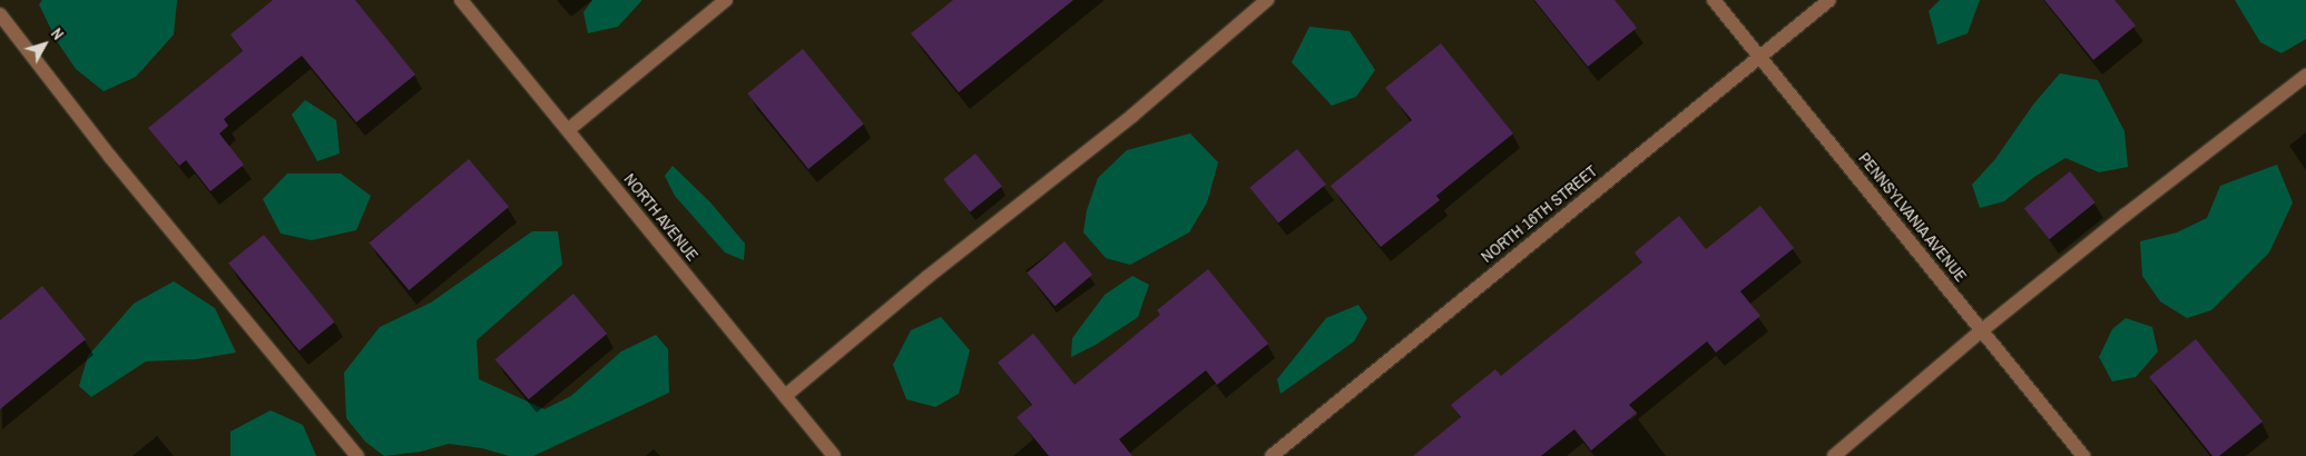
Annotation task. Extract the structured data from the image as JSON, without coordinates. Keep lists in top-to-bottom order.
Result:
{
  "streets": {
    "street": ["NORTH 16TH STREET", "NORTH AVENUE", "PENNSYLVANIA AVENUE"]
  },
  "crossings": [
    ["NORTH 16TH STREET", "PENNSYLVANIA AVENUE"]
  ],
  "north": "top right"
}
